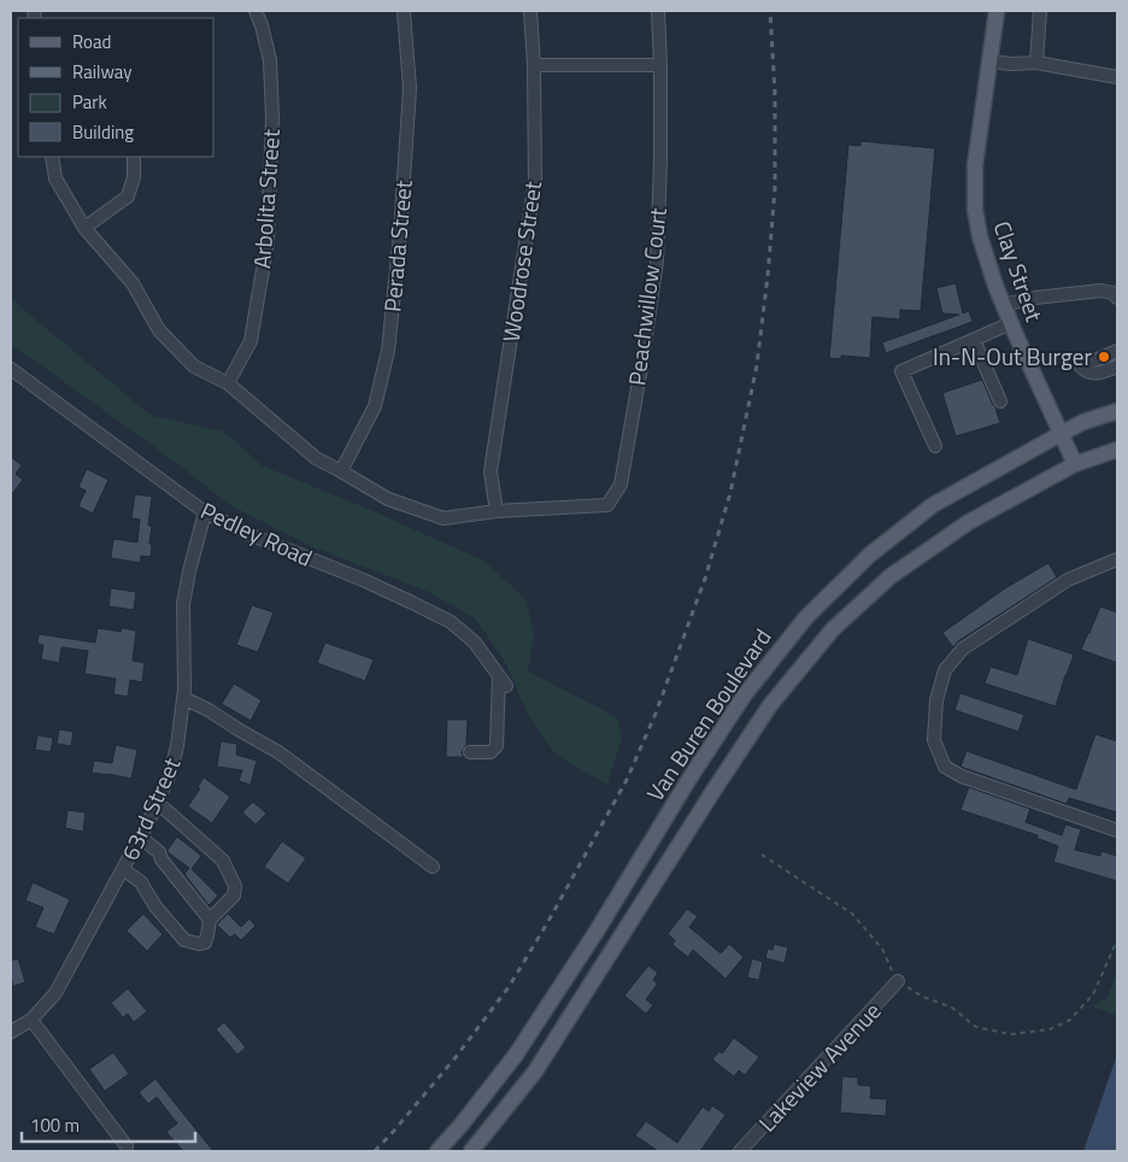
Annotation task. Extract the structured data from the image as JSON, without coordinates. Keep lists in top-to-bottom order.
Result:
{
  "streets": {
    "main road": ["Clay Street", "Van Buren Boulevard"],
    "street": [
      "Arbolita Street",
      "Perada Street",
      "Woodrose Street",
      "Peachwillow Court",
      "Pedley Road",
      "63rd Street",
      "Lakeview Avenue"
    ]
  },
  "crossings": [
    ["Woodrose Street", "Peachwillow Court"],
    ["Clay Street", "Van Buren Boulevard"],
    ["Pedley Road", "63rd Street"]
  ],
  "places": ["In-N-Out Burger"],
  "legend": [
    "Road",
    "Railway",
    "Park",
    "Building"
  ],
  "scale_bar": "100 m"
}
